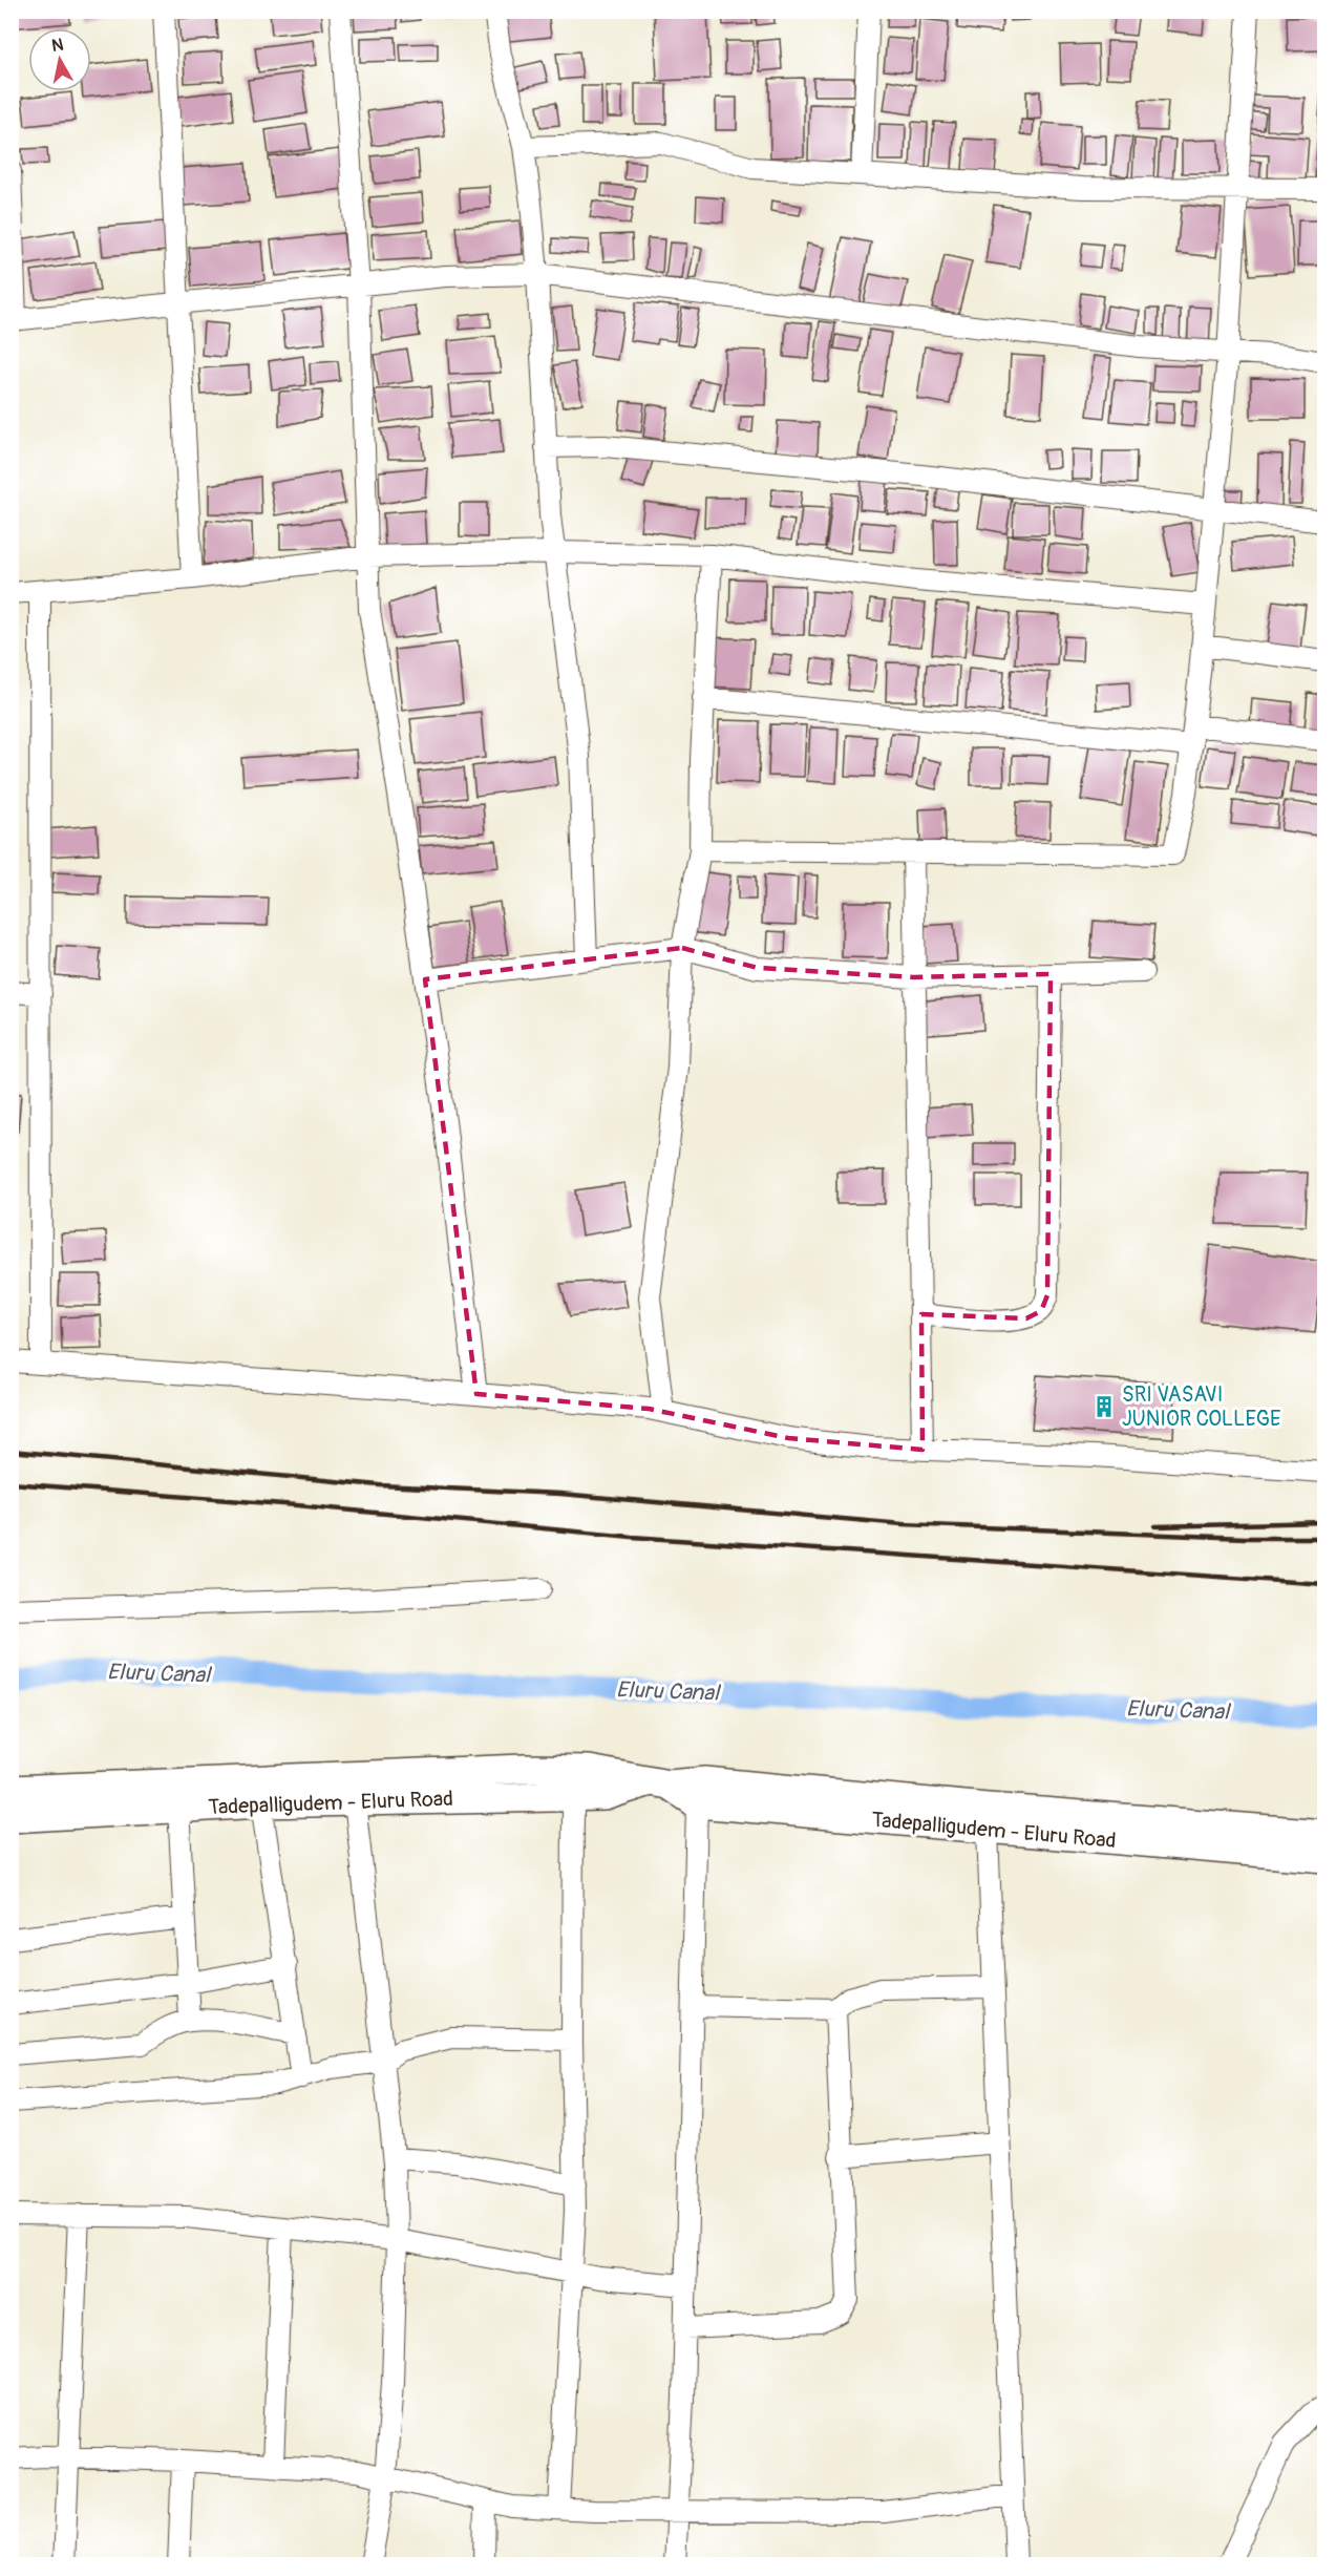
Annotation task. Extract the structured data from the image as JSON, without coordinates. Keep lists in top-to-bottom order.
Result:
{
  "streets": {
    "main road": ["Tadepalligudem - Eluru Road"]
  },
  "water": ["Eluru Canal"],
  "places": {
    "building": ["SRI VASAVI JUNIOR COLLEGE"]
  },
  "north": "top"
}
